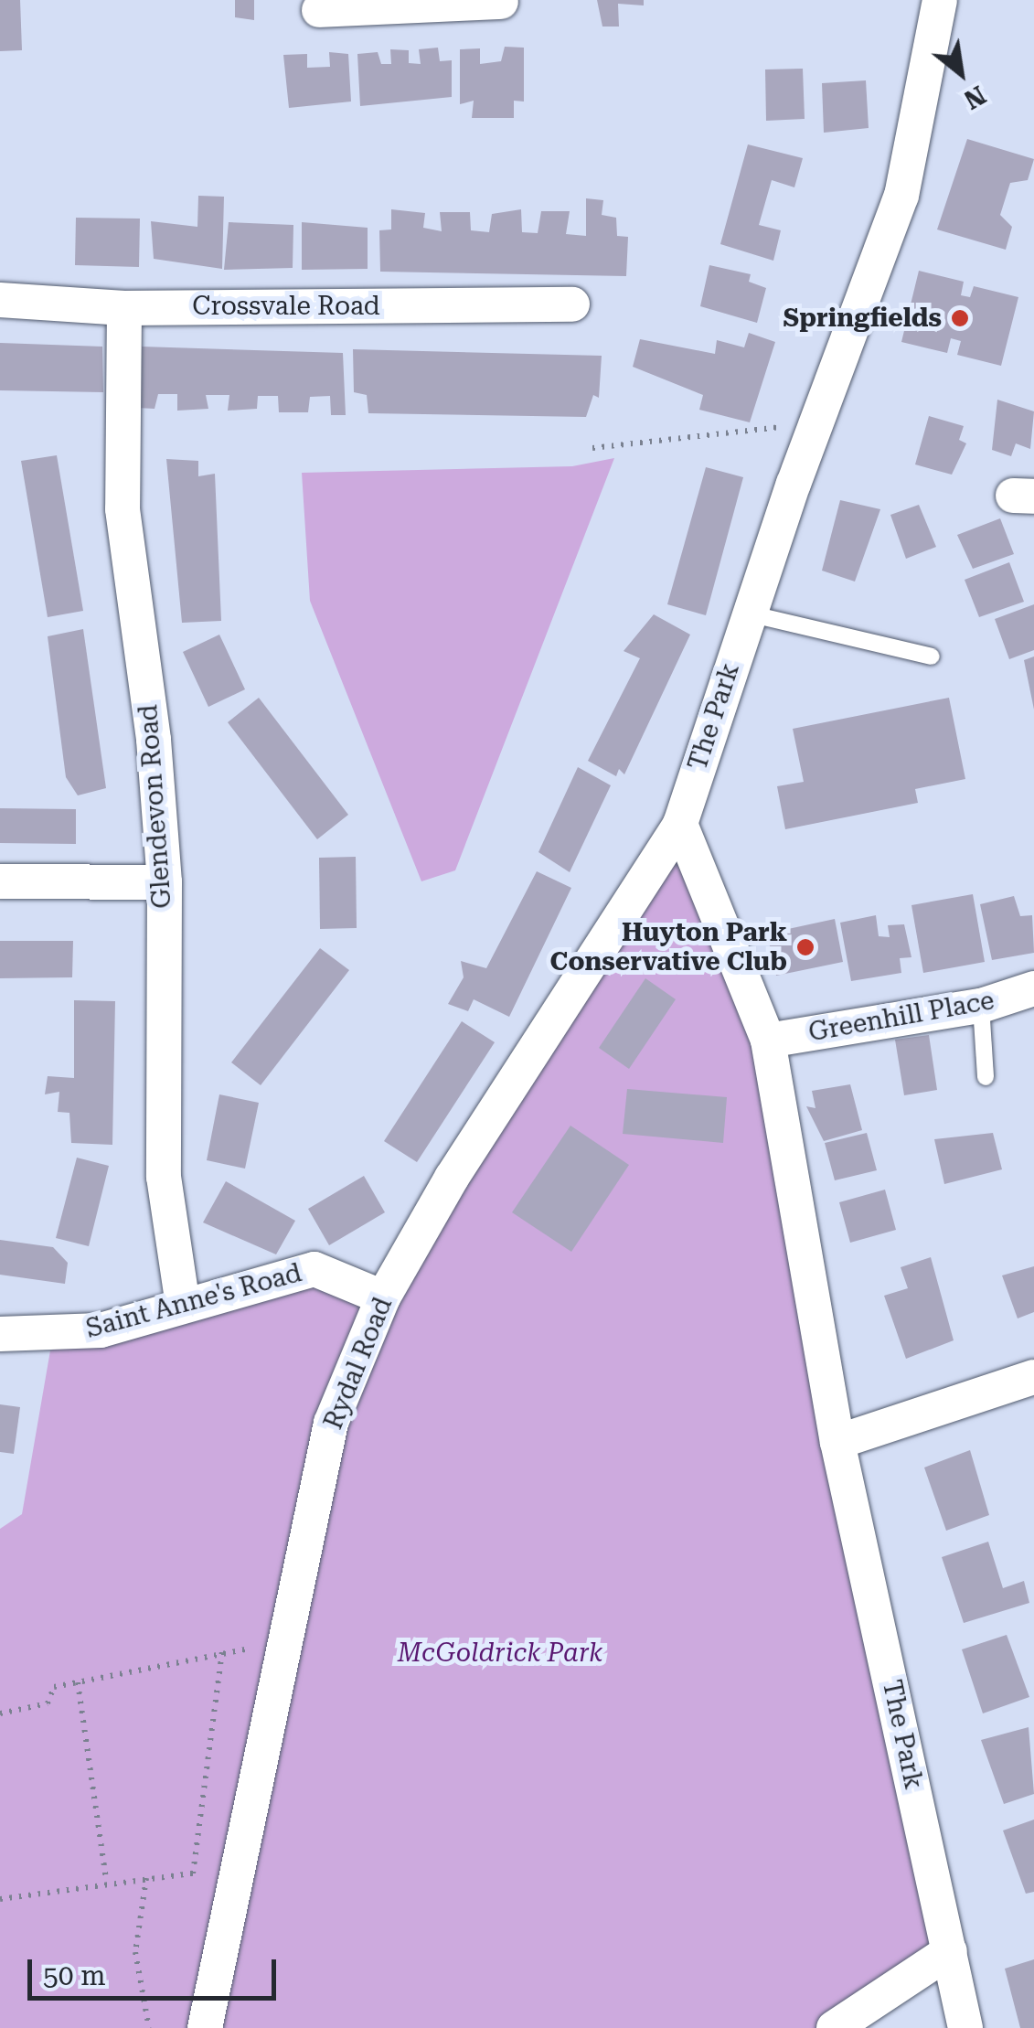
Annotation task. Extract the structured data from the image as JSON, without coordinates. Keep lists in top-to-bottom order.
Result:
{
  "streets": {
    "street": [
      "Crossvale Road",
      "The Park",
      "Glendevon Road",
      "Greenhill Place",
      "Saint Anne's Road",
      "Rydal Road"
    ]
  },
  "crossings": [
    ["Crossvale Road", "Glendevon Road"],
    ["The Park", "Greenhill Place"],
    ["The Park", "Rydal Road"],
    ["Glendevon Road", "Saint Anne's Road"],
    ["Saint Anne's Road", "Rydal Road"]
  ],
  "parks": ["McGoldrick Park"],
  "places": ["Springfields", "Huyton Park Conservative Club"],
  "scale_bar": "50 m",
  "north": "bottom right"
}
